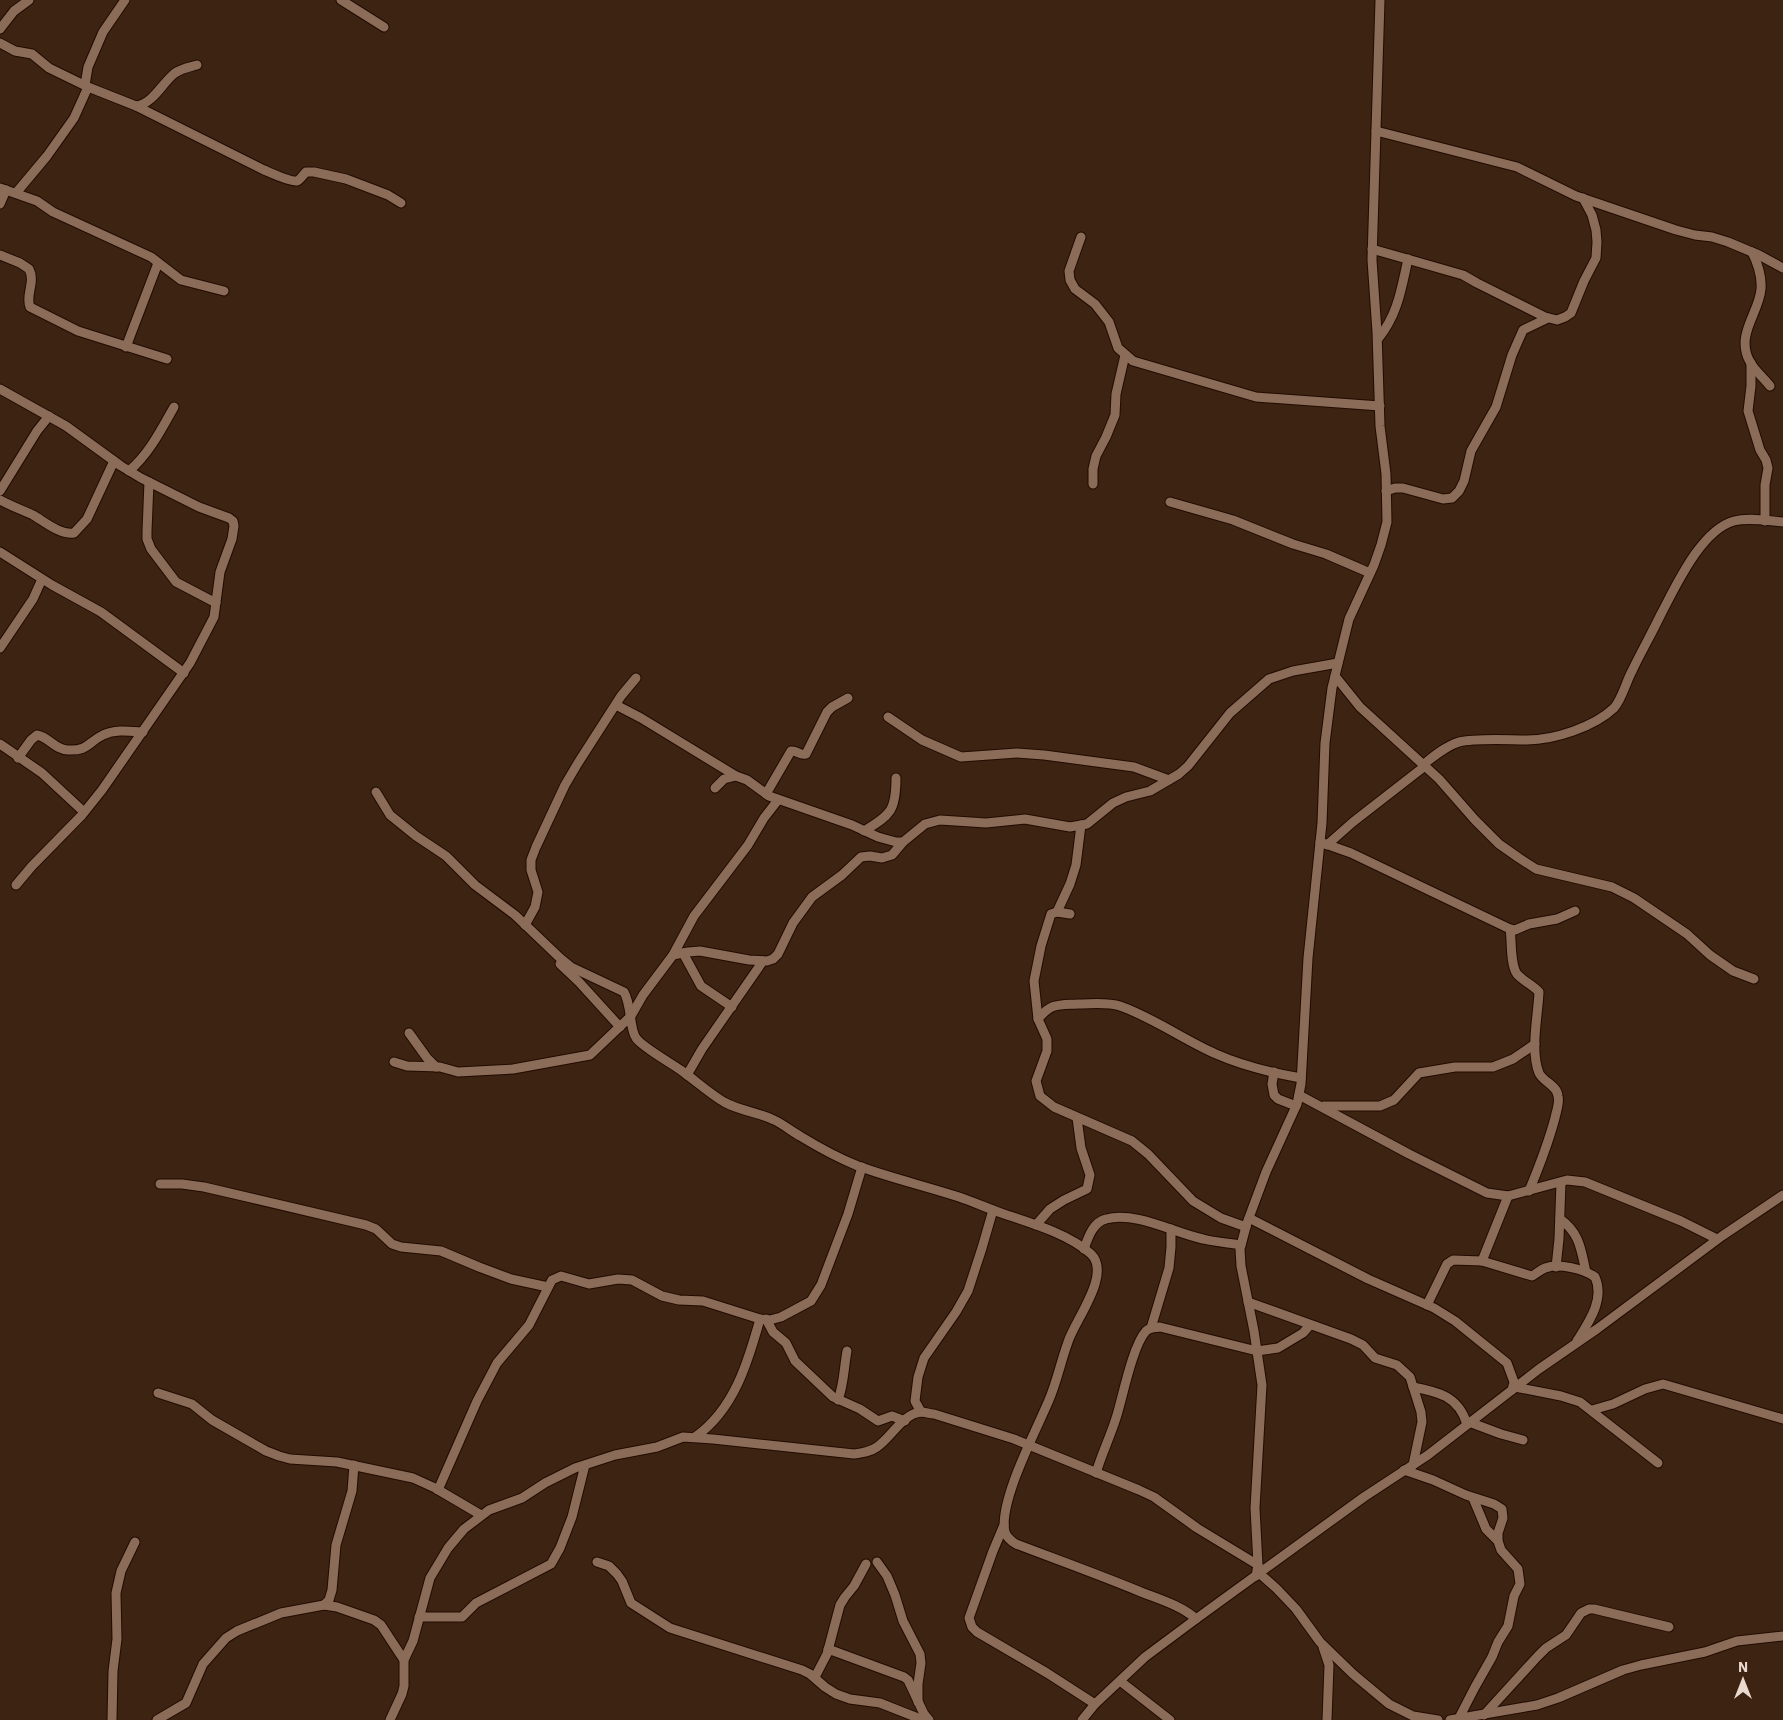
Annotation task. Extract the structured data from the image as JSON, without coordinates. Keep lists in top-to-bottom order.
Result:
{
  "north": "top"
}
